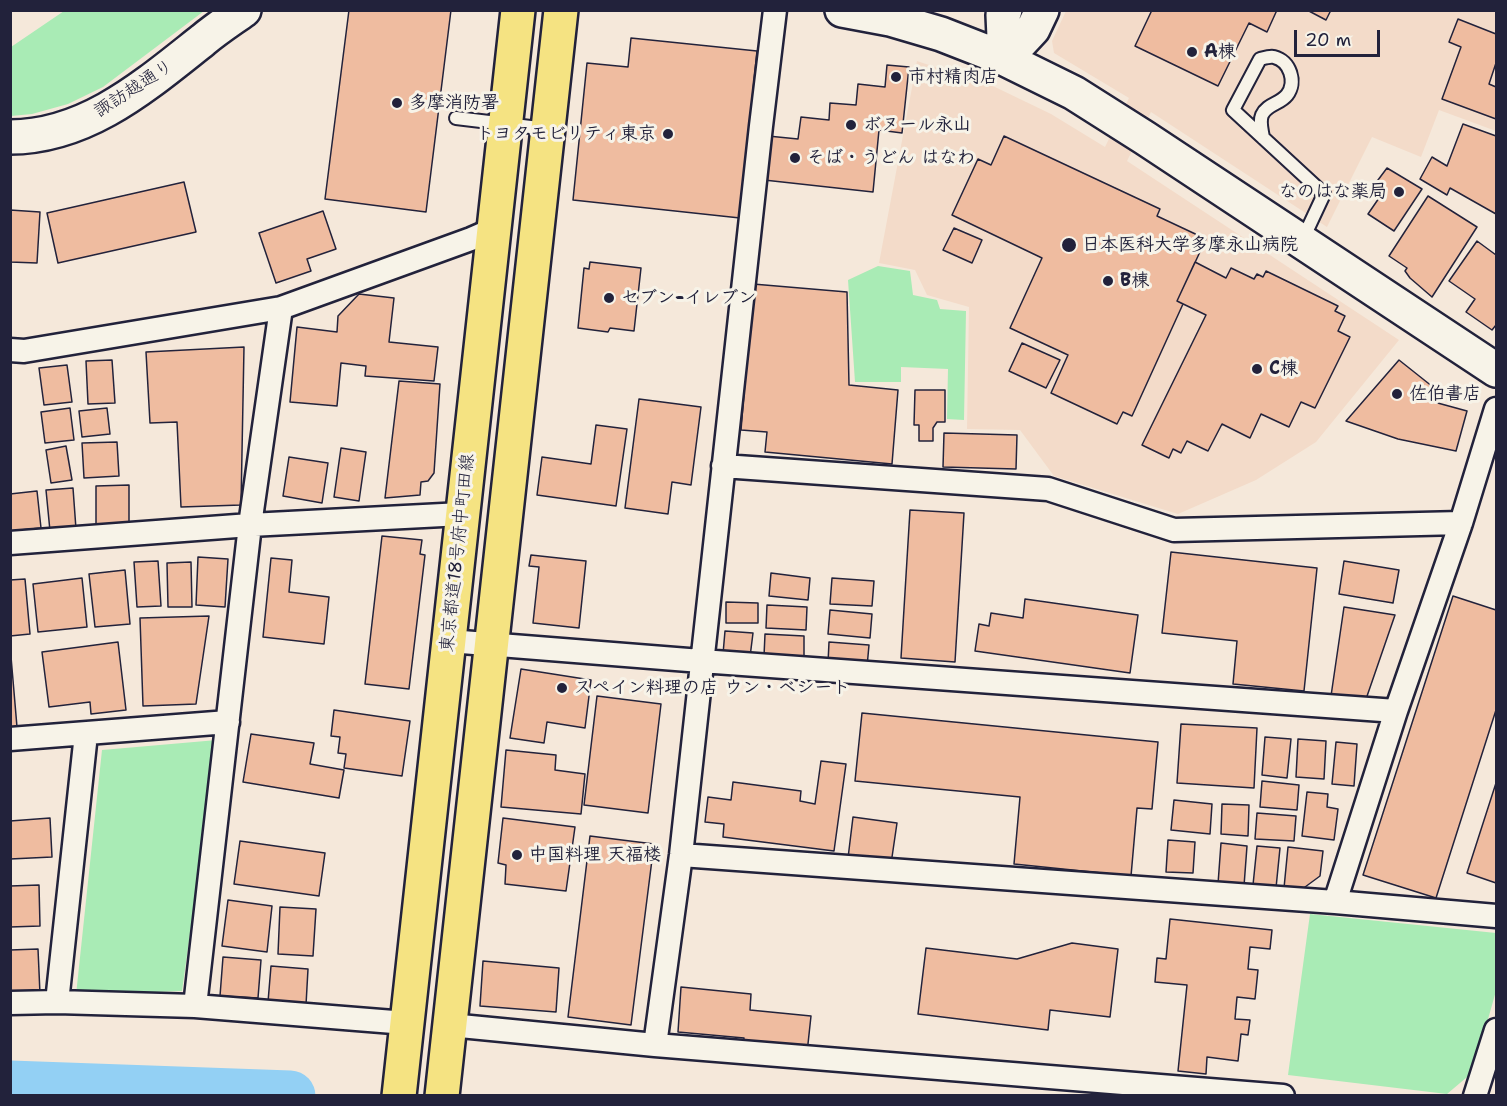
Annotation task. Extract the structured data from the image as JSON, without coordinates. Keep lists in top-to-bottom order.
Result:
{
  "streets": {
    "main road": ["東京都道18号府中町田線"],
    "street": ["諏訪越通り"]
  },
  "places": [
    "A棟",
    "市村精肉店",
    "多摩消防署",
    "ボヌール永山",
    "トヨタモビリティ東京",
    "そば・うどん はなわ",
    "なのはな薬局",
    "日本医科大学多摩永山病院",
    "B棟",
    "セブン-イレブン",
    "C棟",
    "佐伯書店",
    "スペイン料理の店 ウン・ベシート",
    "中国料理 天福楼"
  ],
  "scale_bar": "20 m"
}
